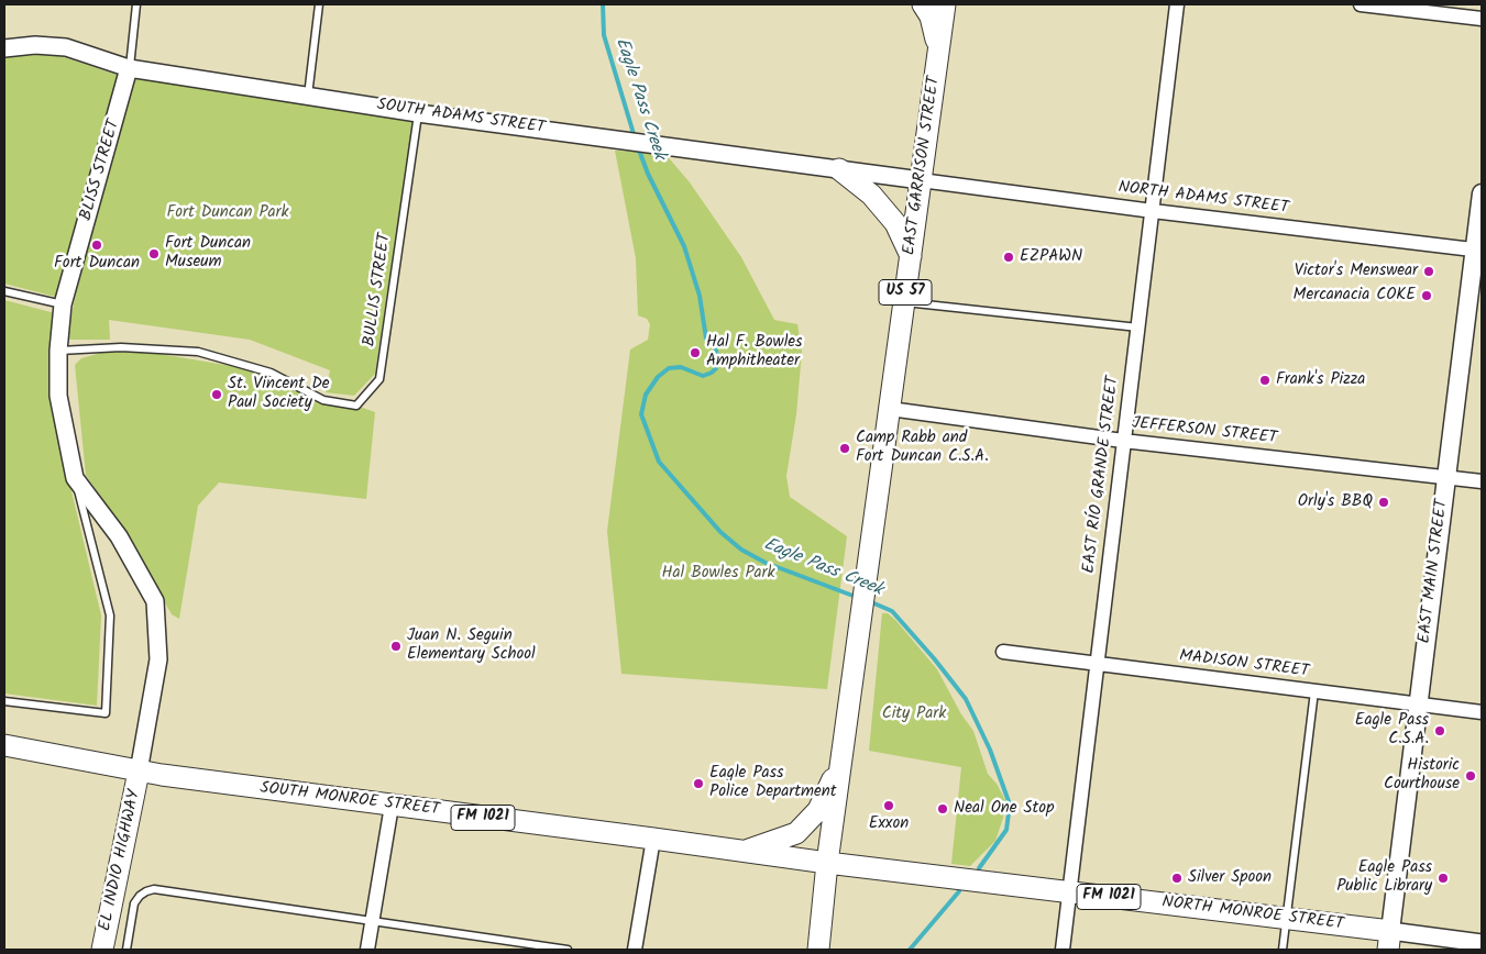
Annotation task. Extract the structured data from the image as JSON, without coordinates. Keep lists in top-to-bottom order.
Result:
{
  "streets": {
    "main road": [
      "EAST GARRISON STREET",
      "US 57",
      "EAST MAIN STREET",
      "SOUTH MONROE STREET",
      "FM 1021",
      "EL INDIO HIGHWAY",
      "NORTH MONROE STREET"
    ],
    "street": [
      "SOUTH ADAMS STREET",
      "BLISS STREET",
      "NORTH ADAMS STREET",
      "JEFFERSON STREET",
      "EAST RÍO GRANDE STREET",
      "MADISON STREET"
    ],
    "lane": ["BULLIS STREET"]
  },
  "crossings": [
    ["SOUTH ADAMS STREET", "EAST GARRISON STREET"],
    ["SOUTH ADAMS STREET", "BLISS STREET"],
    ["SOUTH ADAMS STREET", "NORTH ADAMS STREET"],
    ["SOUTH ADAMS STREET", "BULLIS STREET"],
    ["EAST GARRISON STREET", "NORTH ADAMS STREET"],
    ["EAST GARRISON STREET", "US 57"],
    ["EAST GARRISON STREET", "JEFFERSON STREET"],
    ["EAST GARRISON STREET", "SOUTH MONROE STREET"],
    ["EAST GARRISON STREET", "NORTH MONROE STREET"],
    ["BLISS STREET", "BULLIS STREET"],
    ["BLISS STREET", "SOUTH MONROE STREET"],
    ["BLISS STREET", "EL INDIO HIGHWAY"],
    ["NORTH ADAMS STREET", "EAST RÍO GRANDE STREET"],
    ["NORTH ADAMS STREET", "EAST MAIN STREET"],
    ["JEFFERSON STREET", "EAST RÍO GRANDE STREET"],
    ["JEFFERSON STREET", "EAST MAIN STREET"],
    ["EAST RÍO GRANDE STREET", "MADISON STREET"],
    ["EAST RÍO GRANDE STREET", "NORTH MONROE STREET"],
    ["EAST MAIN STREET", "MADISON STREET"],
    ["EAST MAIN STREET", "NORTH MONROE STREET"],
    ["SOUTH MONROE STREET", "EL INDIO HIGHWAY"],
    ["SOUTH MONROE STREET", "NORTH MONROE STREET"]
  ],
  "water": ["Eagle Pass Creek"],
  "parks": ["Fort Duncan Park", "Hal Bowles Park", "City Park"],
  "places": [
    "Fort Duncan",
    "Fort Duncan Museum",
    "EZPAWN",
    "Victor's Menswear",
    "Mercanacia COKE",
    "Hal F. Bowles Amphitheater",
    "Frank's Pizza",
    "St. Vincent De Paul Society",
    "Camp Rabb and Fort Duncan C.S.A.",
    "Orly's BBQ",
    "Juan N. Seguin Elementary School",
    "Eagle Pass C.S.A.",
    "Historic Courthouse",
    "Eagle Pass Police Department",
    "Exxon",
    "Neal One Stop",
    "Silver Spoon",
    "Eagle Pass Public Library"
  ]
}
